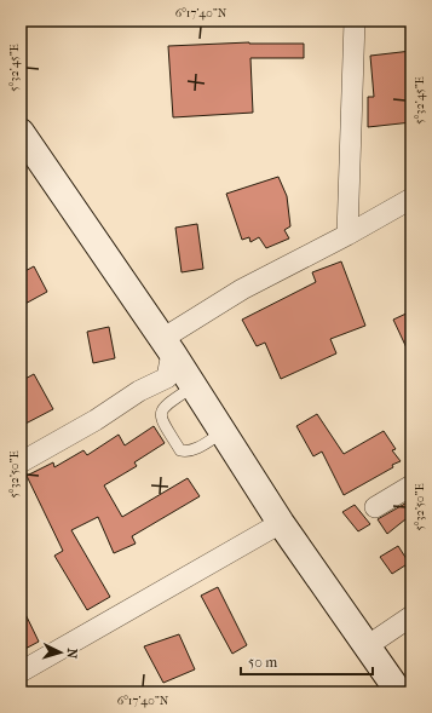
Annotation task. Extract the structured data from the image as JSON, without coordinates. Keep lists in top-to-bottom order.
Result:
{
  "scale_bar": "50 m",
  "north": "right",
  "coordinates": ["6°17'40\"N", "5°32'45\"E", "5°32'50\"E"]
}
